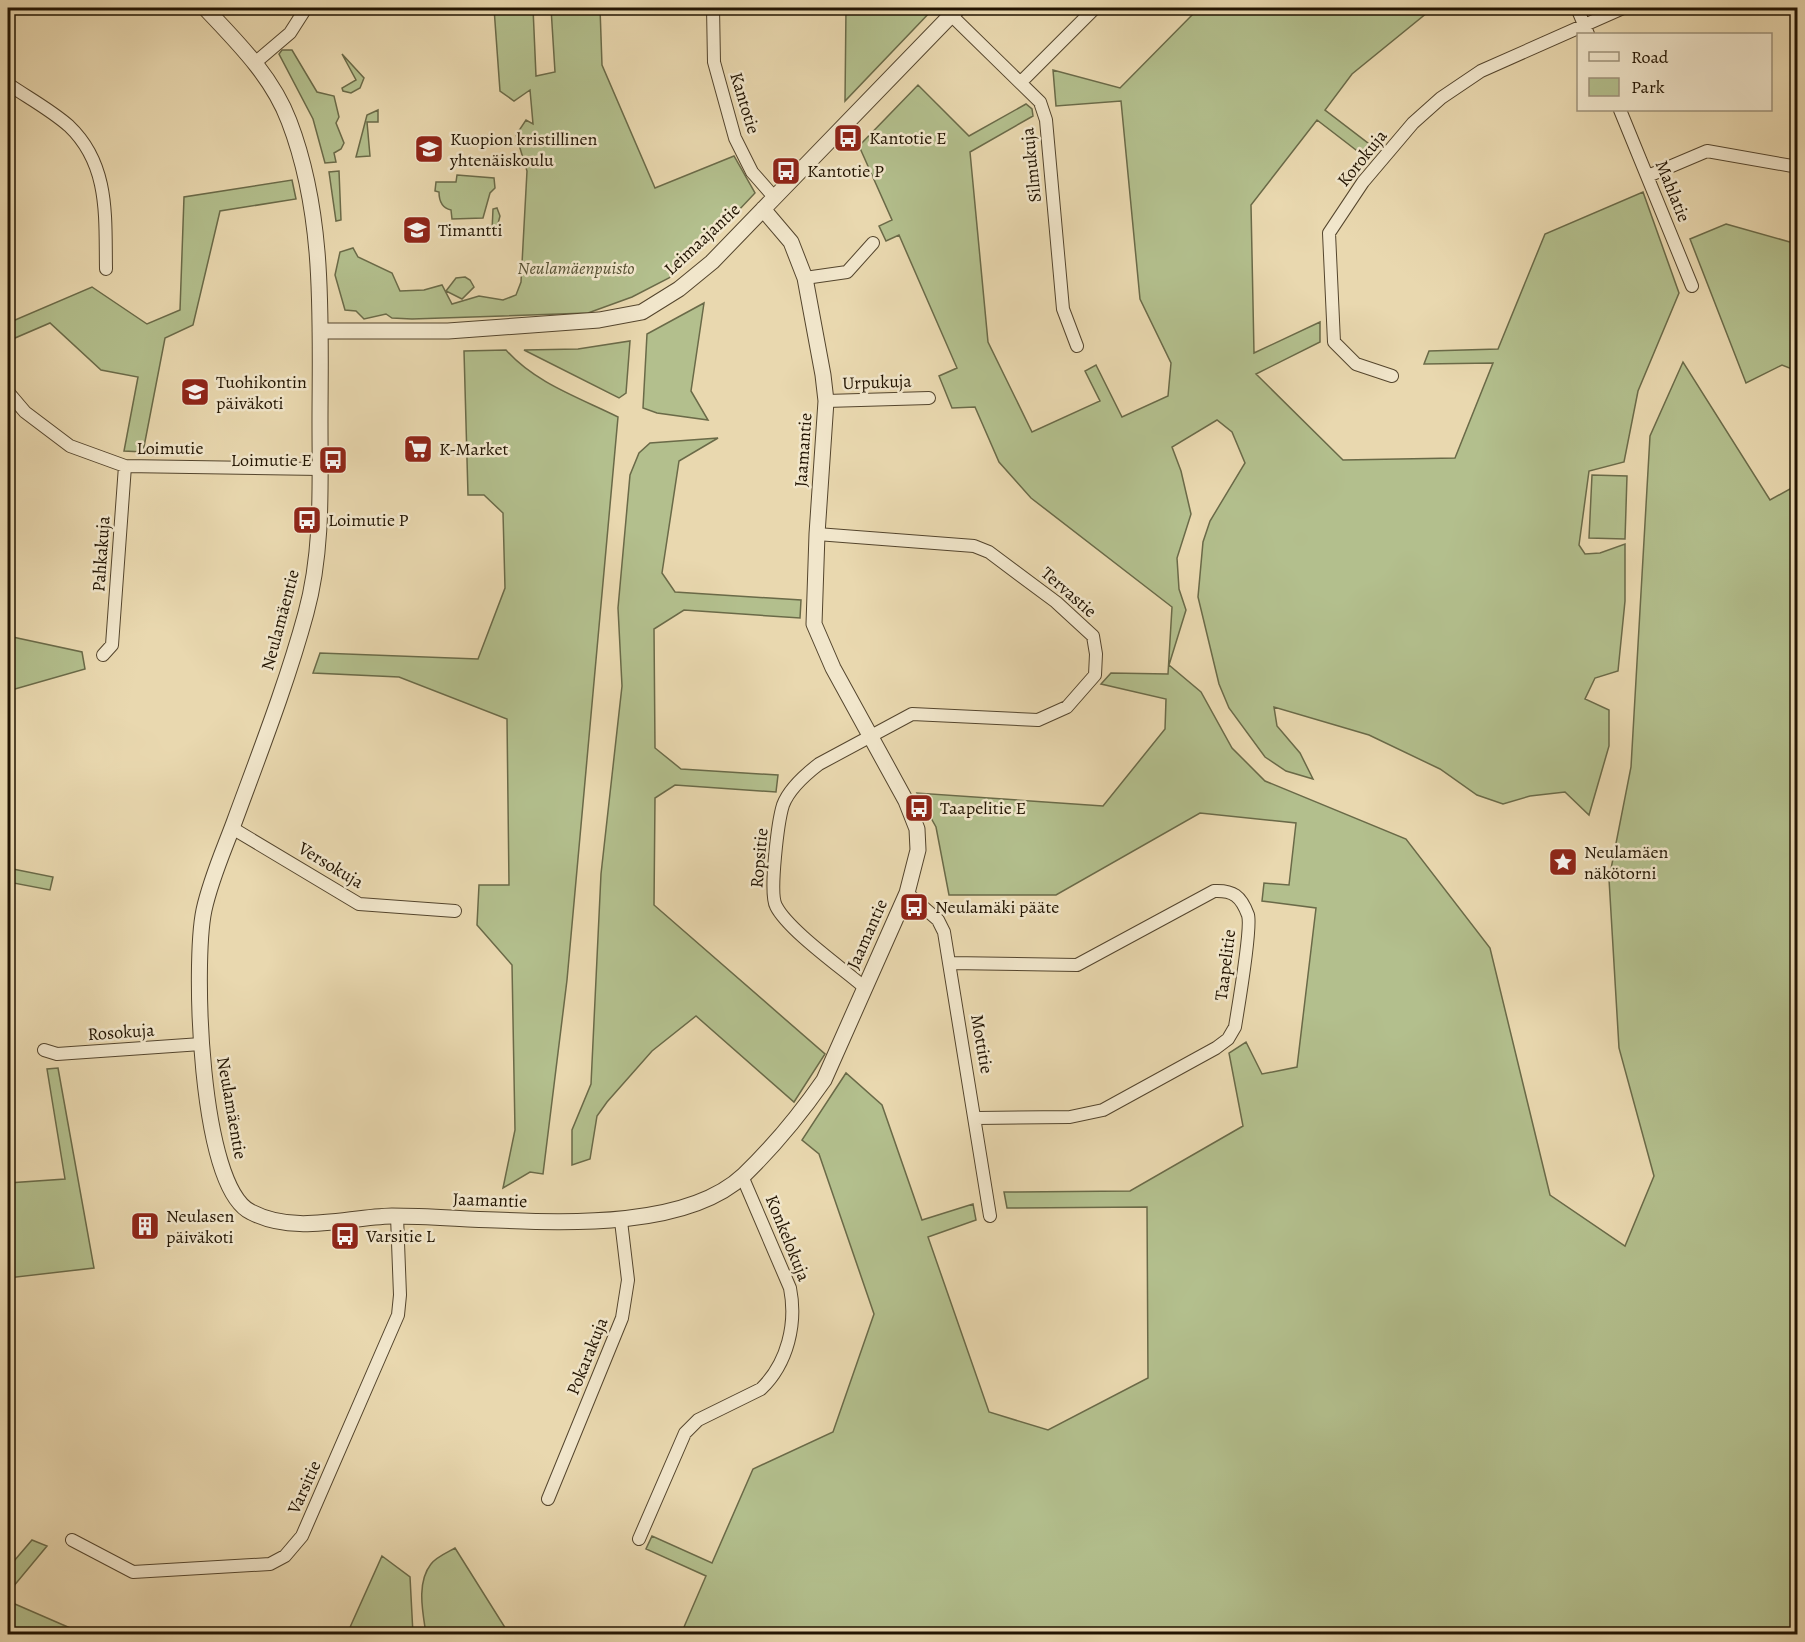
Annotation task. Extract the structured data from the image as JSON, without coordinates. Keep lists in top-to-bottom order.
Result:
{
  "streets": {
    "street": [
      "Kantotie",
      "Korokuja",
      "Silmukuja",
      "Mahlatie",
      "Leimaajantie",
      "Urpukuja",
      "Loimutie",
      "Jaamantie",
      "Pahkakuja",
      "Tervastie",
      "Neulamäentie",
      "Ropsitie",
      "Versokuja",
      "Taapelitie",
      "Rosokuja",
      "Mottitie",
      "Konkelokuja",
      "Pokarakuja",
      "Varsitie"
    ]
  },
  "crossings": [
    ["Kantotie", "Leimaajantie"],
    ["Silmukuja", "Leimaajantie"],
    ["Leimaajantie", "Jaamantie"],
    ["Leimaajantie", "Neulamäentie"],
    ["Urpukuja", "Jaamantie"],
    ["Loimutie", "Pahkakuja"],
    ["Loimutie", "Neulamäentie"],
    ["Jaamantie", "Tervastie"],
    ["Jaamantie", "Neulamäentie"],
    ["Jaamantie", "Ropsitie"],
    ["Jaamantie", "Mottitie"],
    ["Jaamantie", "Konkelokuja"],
    ["Jaamantie", "Pokarakuja"],
    ["Jaamantie", "Varsitie"],
    ["Tervastie", "Ropsitie"],
    ["Neulamäentie", "Versokuja"],
    ["Neulamäentie", "Rosokuja"],
    ["Taapelitie", "Mottitie"]
  ],
  "parks": ["Neulamäenpuisto"],
  "places": {
    "bus stop": [
      "Kantotie E",
      "Kantotie P",
      "Loimutie E",
      "Loimutie P",
      "Taapelitie E",
      "Neulamäki pääte",
      "Varsitie L"
    ],
    "school or university": ["Kuopion kristillinen yhtenäiskoulu", "Timantti", "Tuohikontin päiväkoti"],
    "supermarket": ["K-Market"],
    "place": ["Neulamäen näkötorni"],
    "building": ["Neulasen päiväkoti"]
  },
  "legend": ["Road", "Park"]
}
